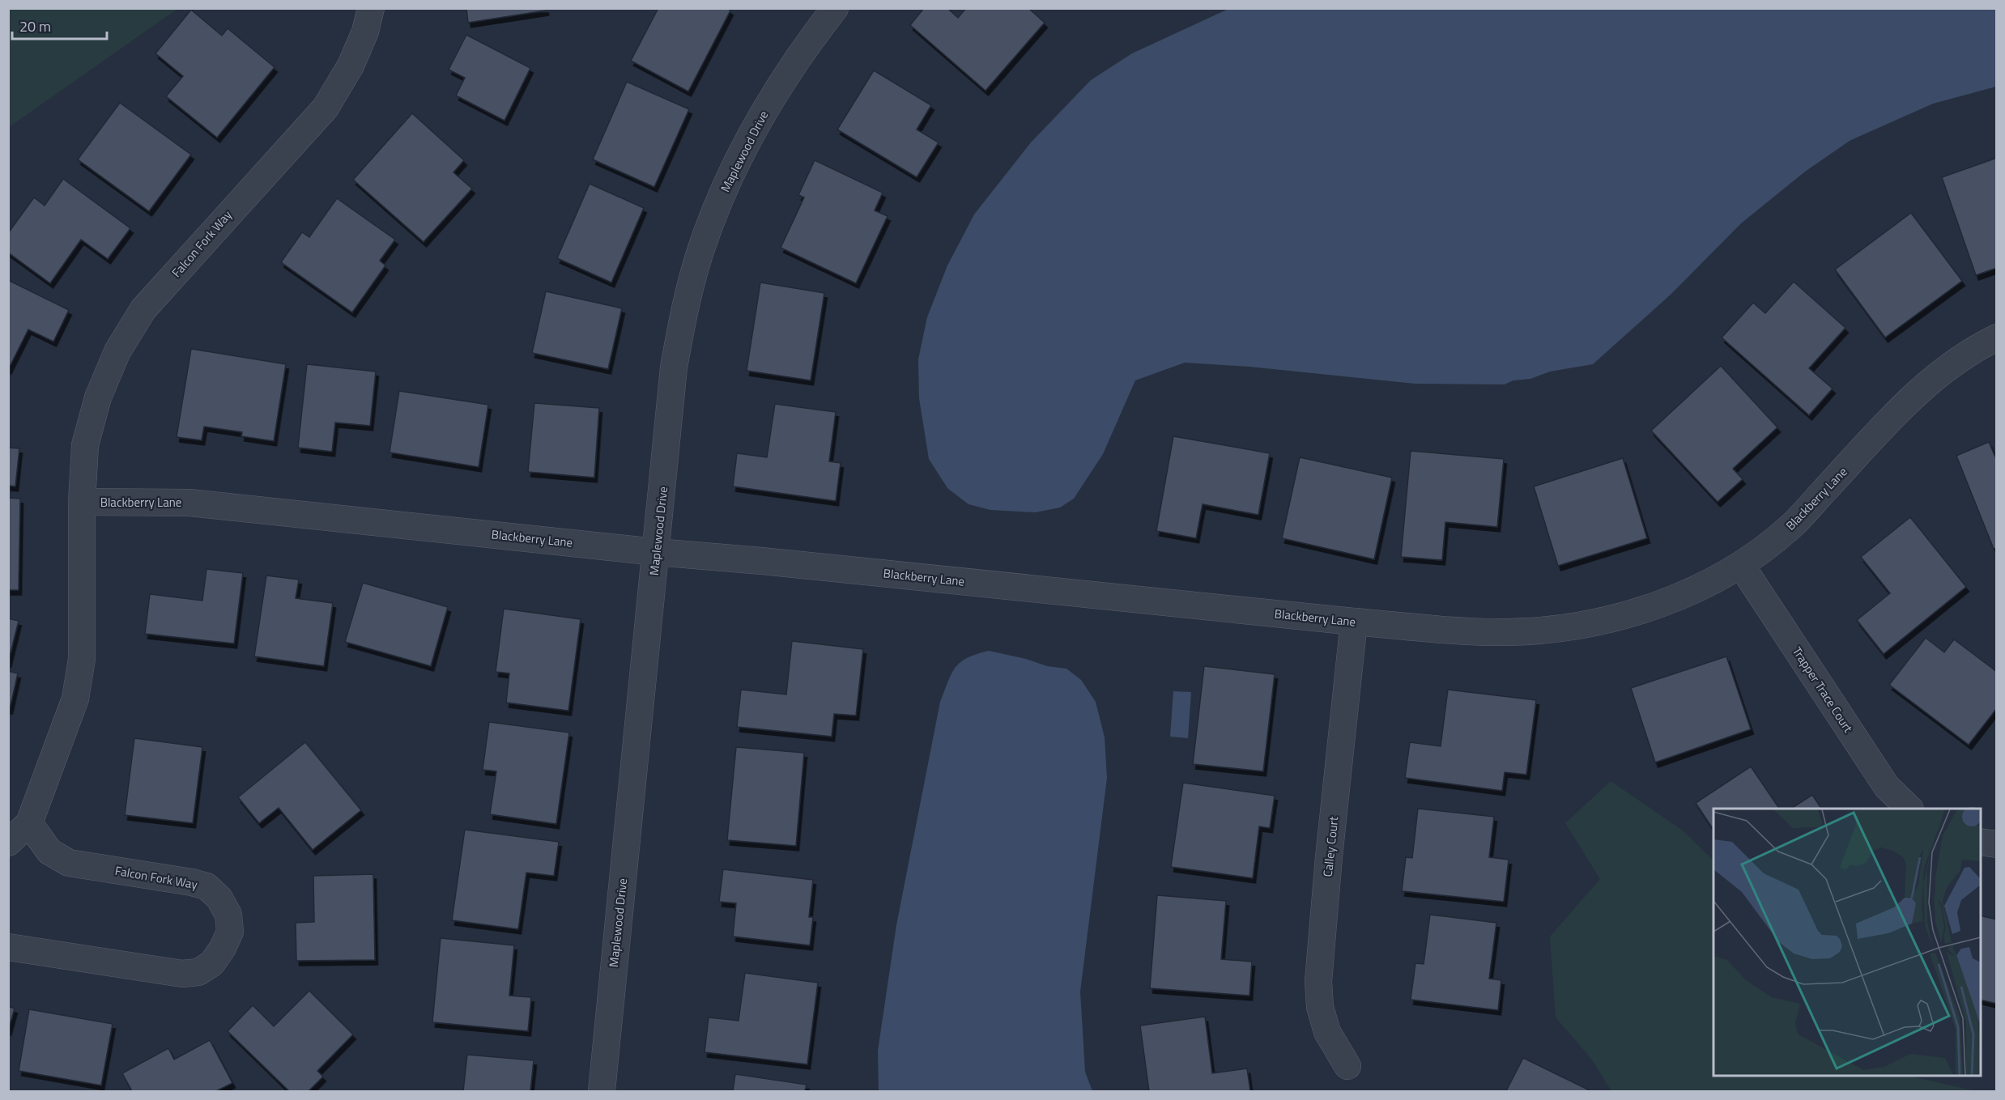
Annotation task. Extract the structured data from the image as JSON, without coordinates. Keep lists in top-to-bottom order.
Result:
{
  "streets": {
    "street": [
      "Maplewood Drive",
      "Falcon Fork Way",
      "Blackberry Lane",
      "Trapper Trace Court",
      "Calley Court"
    ]
  },
  "crossings": [
    ["Maplewood Drive", "Blackberry Lane"],
    ["Falcon Fork Way", "Blackberry Lane"],
    ["Blackberry Lane", "Trapper Trace Court"],
    ["Blackberry Lane", "Calley Court"]
  ],
  "scale_bar": "20 m"
}
